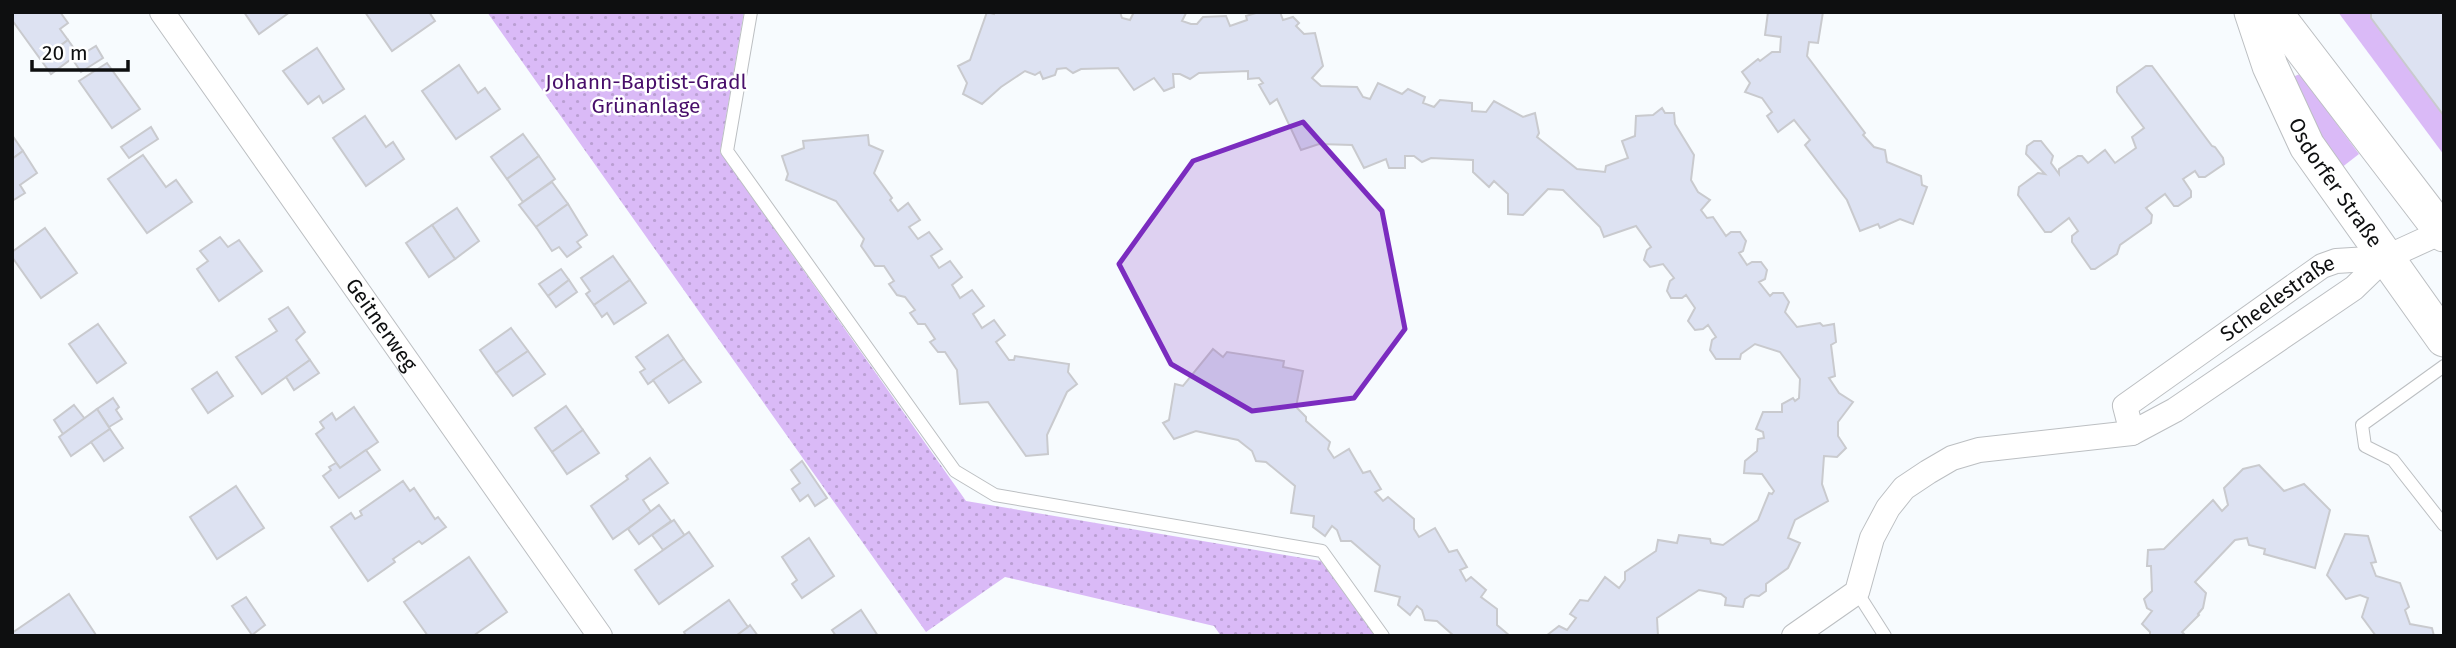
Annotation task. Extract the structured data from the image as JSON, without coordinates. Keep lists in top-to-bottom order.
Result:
{
  "streets": {
    "street": ["Osdorfer Straße", "Scheelestraße", "Geitnerweg"]
  },
  "crossings": [
    ["Osdorfer Straße", "Scheelestraße"]
  ],
  "parks": ["Johann-Baptist-Gradl Grünanlage"],
  "scale_bar": "20 m"
}
